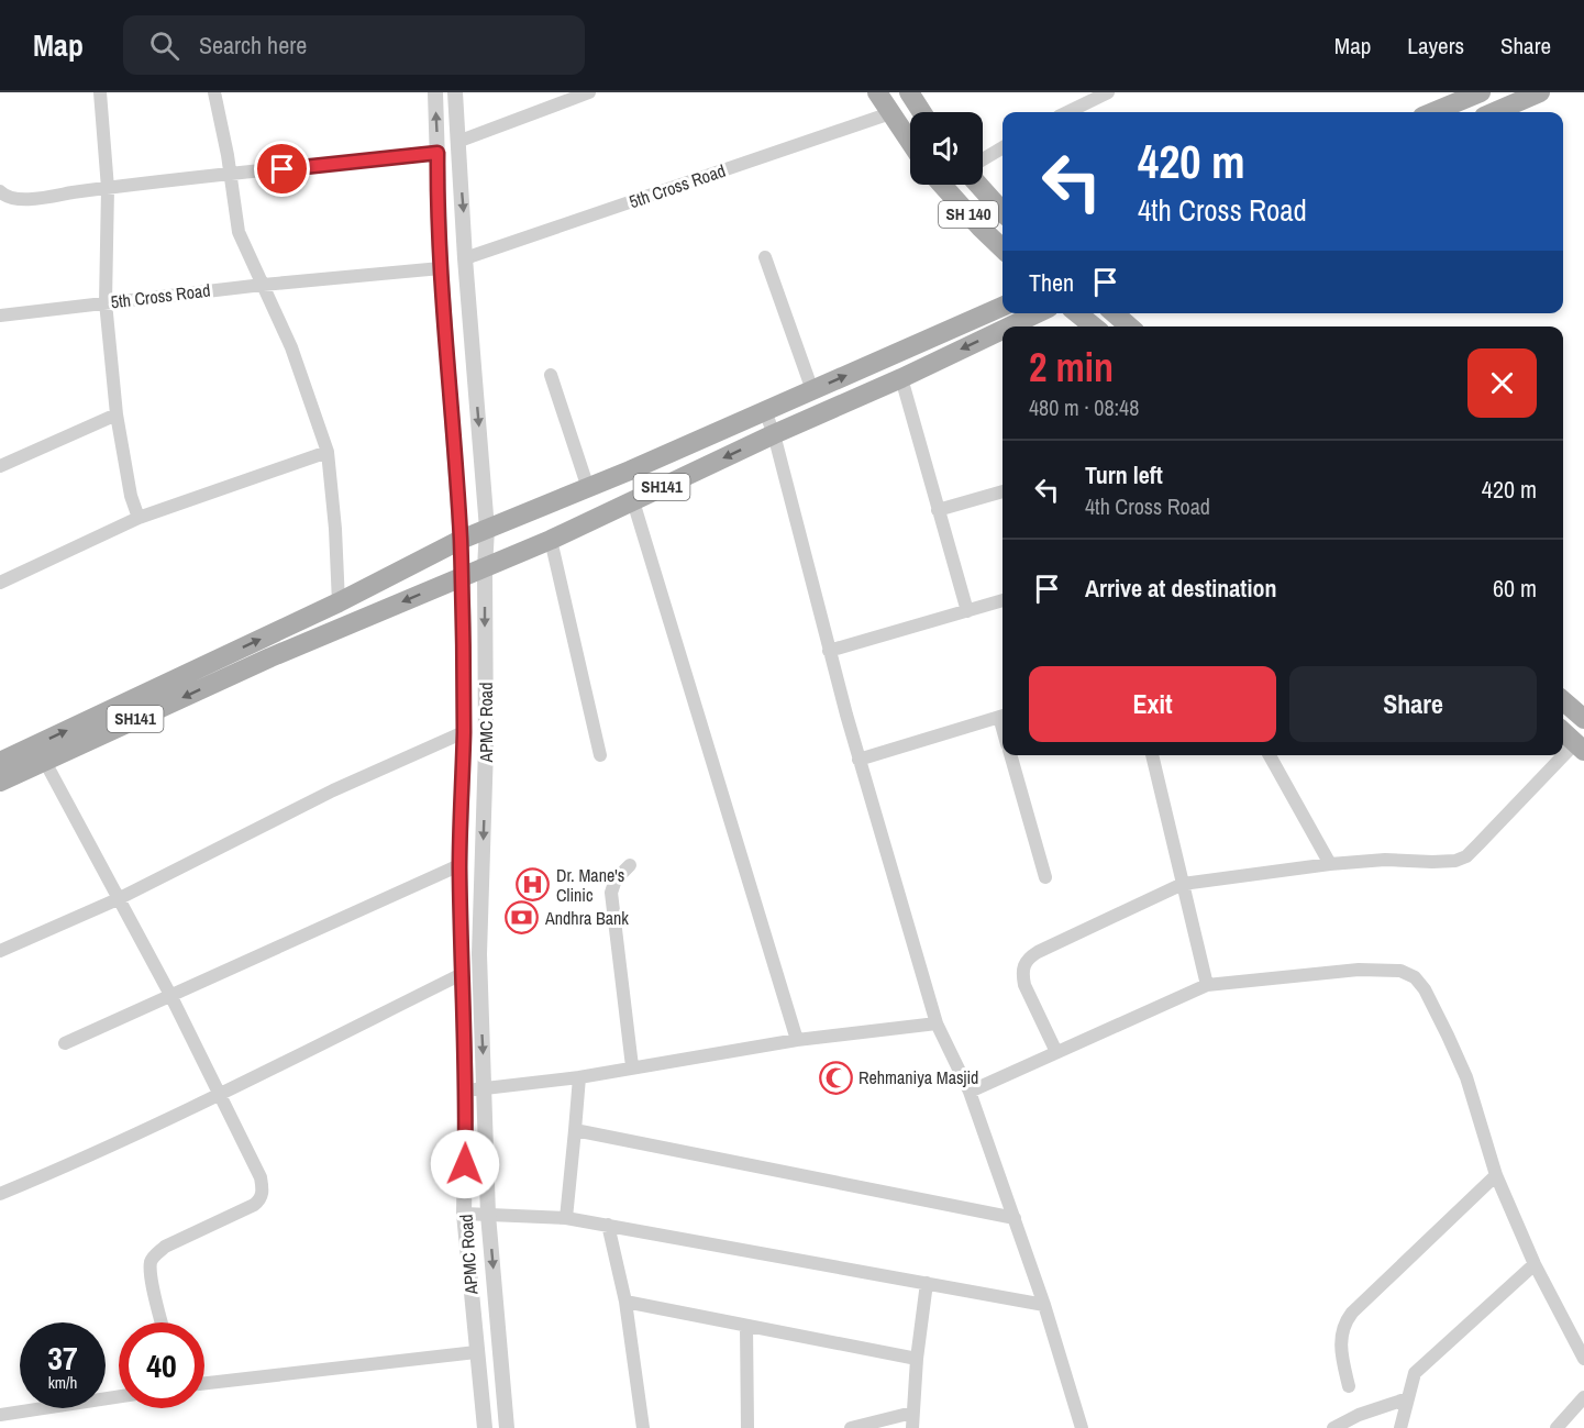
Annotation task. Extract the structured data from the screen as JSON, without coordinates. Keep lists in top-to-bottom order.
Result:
{
  "streets": {
    "main road": ["SH 140", "SH141"],
    "street": ["5th Cross Road", "APMC Road"]
  },
  "crossings": [
    ["5th Cross Road", "APMC Road"],
    ["SH141", "APMC Road"]
  ],
  "places": {
    "hospital": ["Dr. Mane's Clinic"],
    "bank": ["Andhra Bank"],
    "mosque": ["Rehmaniya Masjid"]
  },
  "page": {
    "header": "Map",
    "search": "Search here",
    "nav": ["Map", "Layers", "Share"],
    "turn": ["420 m", "4th Cross Road"],
    "then": "Then",
    "heading": ["2 min", "480 m · 08:48"],
    "list": [
      {
        "name": "Turn left",
        "note": "4th Cross Road",
        "value": "420 m"
      },
      {
        "name": "Arrive at destination",
        "value": "60 m"
      }
    ],
    "buttons": ["Exit", "Share"],
    "speed": "37 km/h",
    "limit": "40"
  }
}
